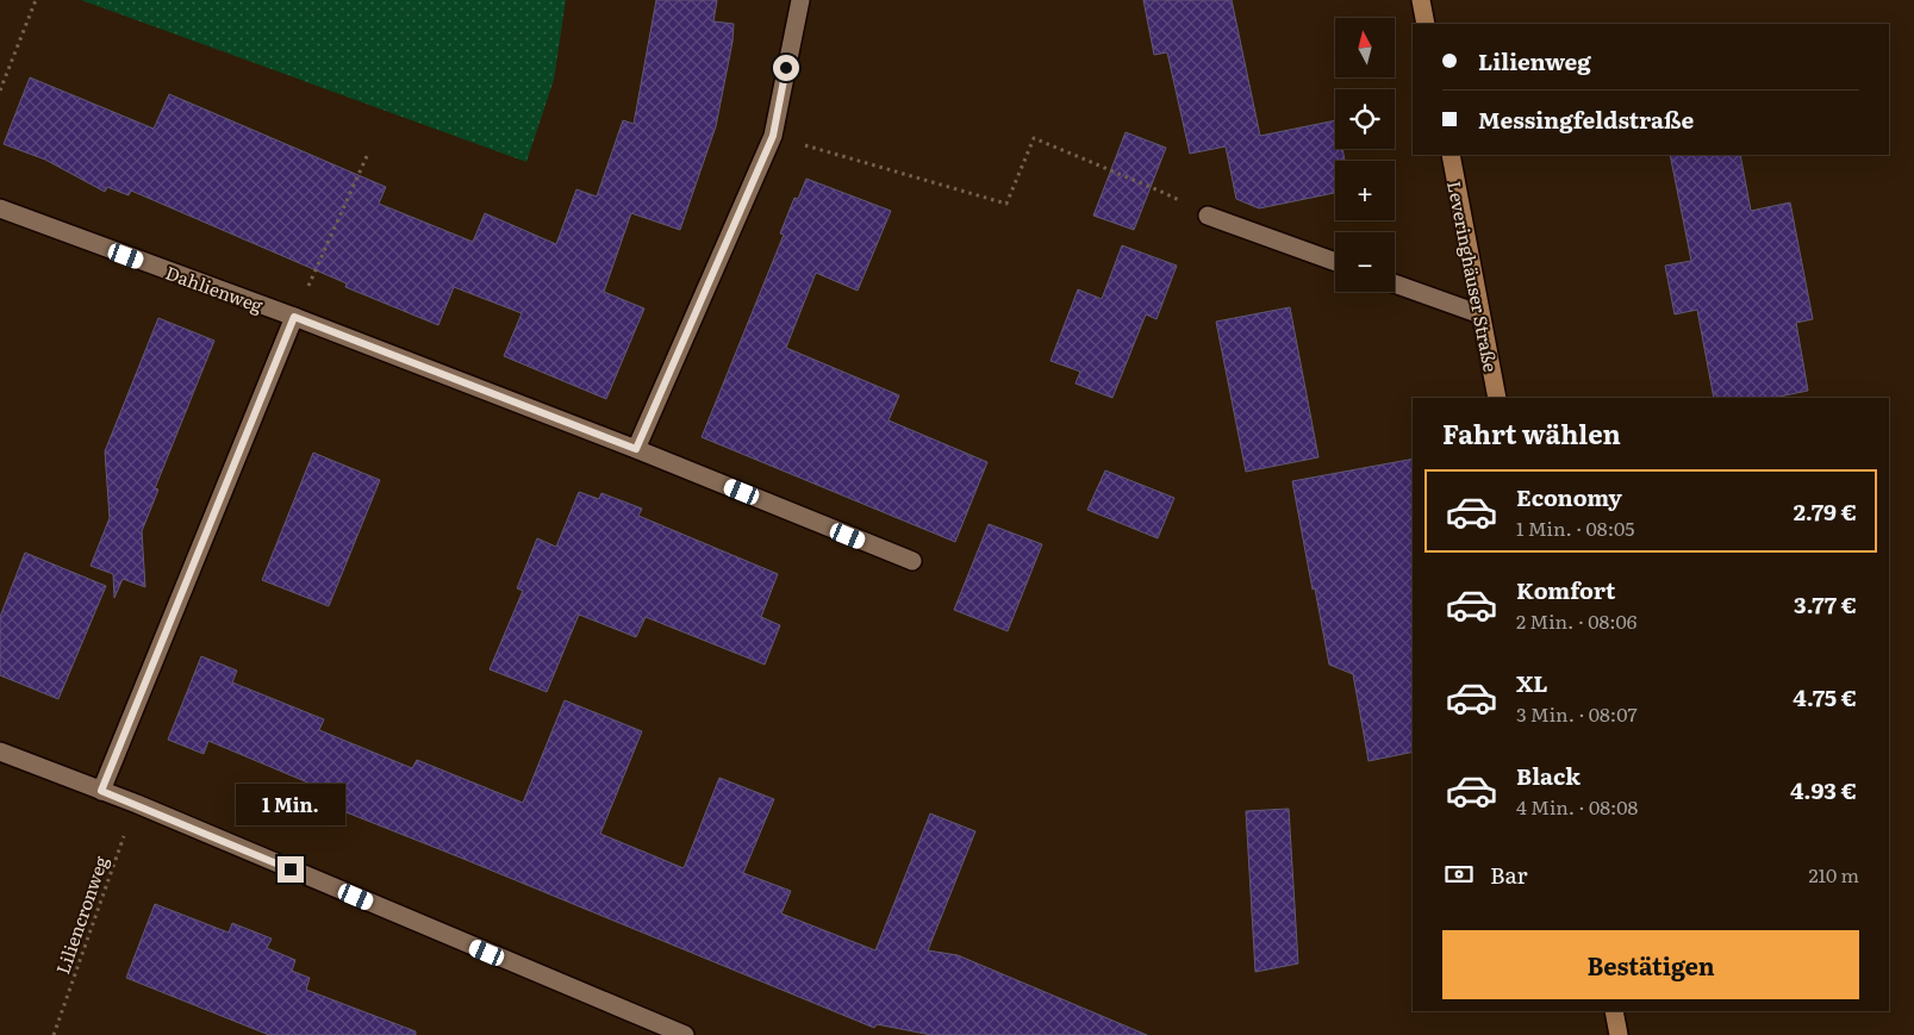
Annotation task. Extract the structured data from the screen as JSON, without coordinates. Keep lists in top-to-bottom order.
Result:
{
  "streets": {
    "main road": ["Leveringhäuser Straße"],
    "street": ["Dahlienweg"],
    "path": ["Liliencronweg"]
  },
  "north": "top",
  "page": {
    "map_buttons": ["+", "−"],
    "banner": ["Lilienweg", "Messingfeldstraße"],
    "heading": "Fahrt wählen",
    "list": [
      {
        "name": "Economy",
        "note": "1 Min. · 08:05",
        "value": "2.79 €"
      },
      {
        "name": "Komfort",
        "note": "2 Min. · 08:06",
        "value": "3.77 €"
      },
      {
        "name": "XL",
        "note": "3 Min. · 08:07",
        "value": "4.75 €"
      },
      {
        "name": "Black",
        "note": "4 Min. · 08:08",
        "value": "4.93 €"
      }
    ],
    "bubble": "1 Min.",
    "pay": ["Bar", "210 m"],
    "buttons": "Bestätigen"
  }
}
